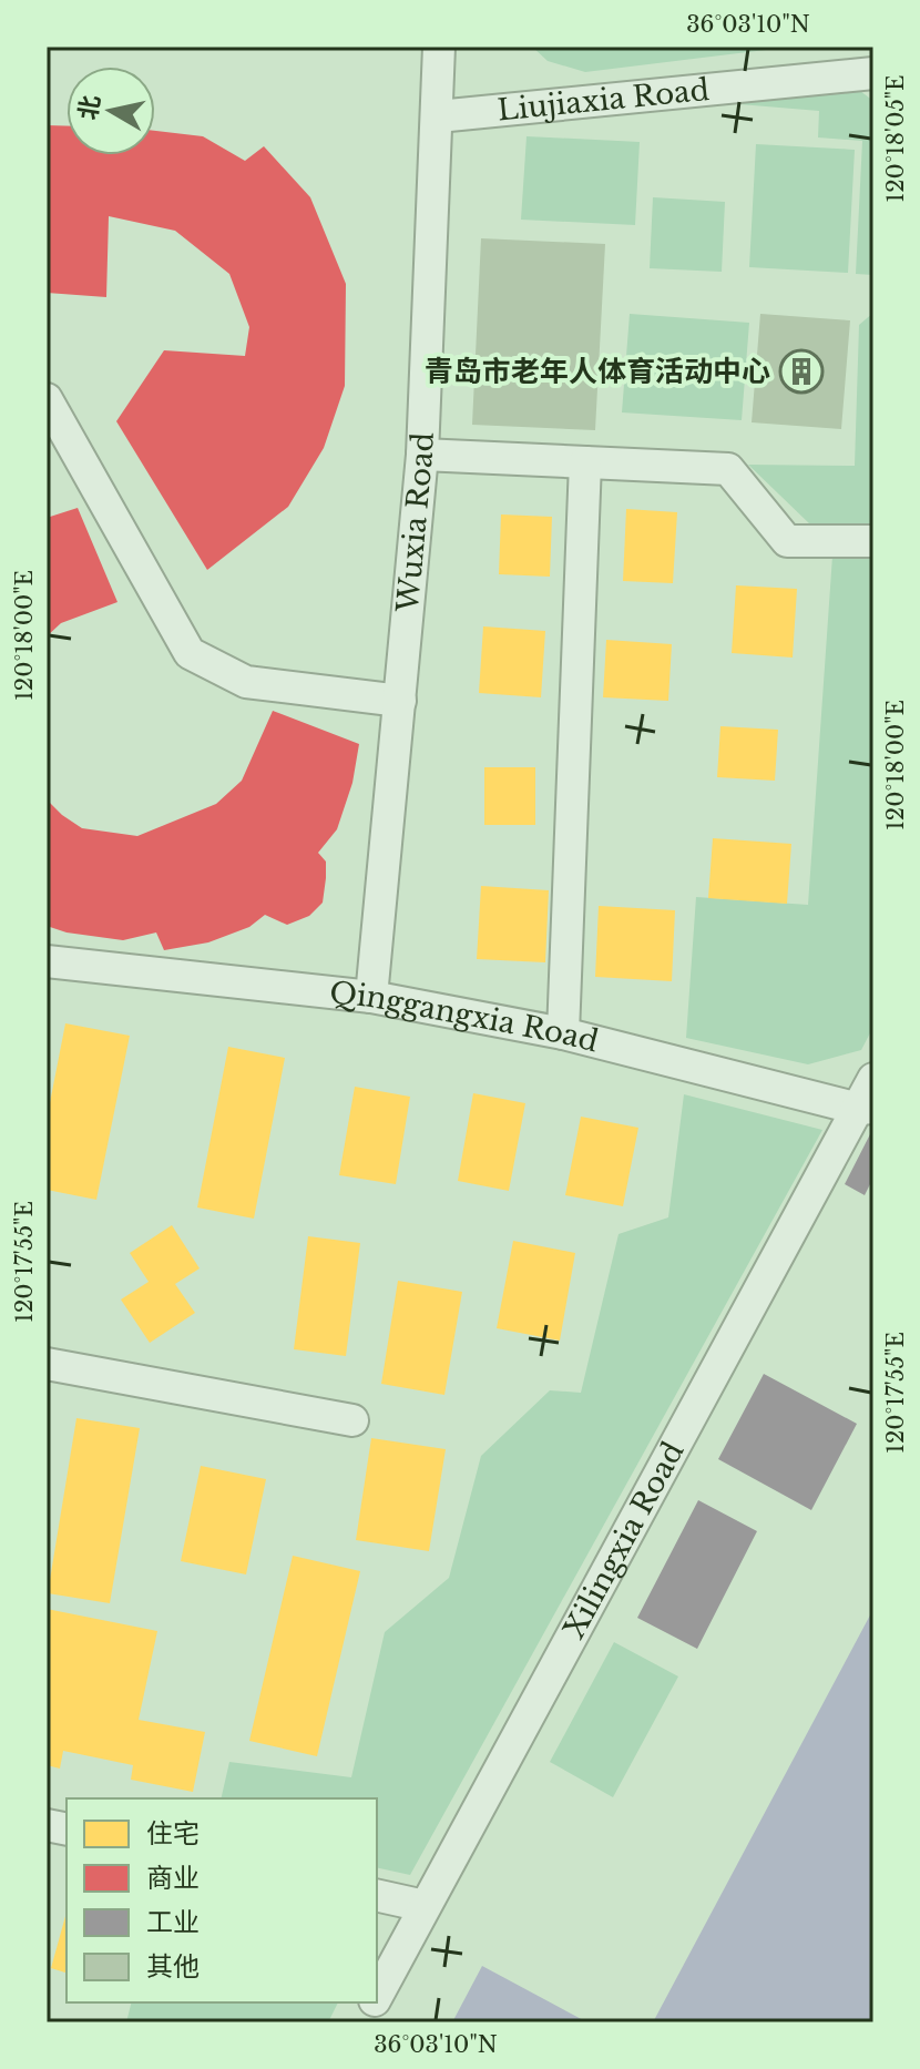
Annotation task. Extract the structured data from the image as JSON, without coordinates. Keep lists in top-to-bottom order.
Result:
{
  "streets": {
    "street": [
      "Liujiaxia Road",
      "Wuxia Road",
      "Qinggangxia Road",
      "Xilingxia Road"
    ]
  },
  "crossings": [
    ["Liujiaxia Road", "Wuxia Road"],
    ["Wuxia Road", "Qinggangxia Road"],
    ["Qinggangxia Road", "Xilingxia Road"]
  ],
  "places": {
    "building": ["青岛市老年人体育活动中心"]
  },
  "legend": [
    "住宅",
    "商业",
    "工业",
    "其他"
  ],
  "north": "left",
  "coordinates": [
    "36°03'10\"N",
    "120°18'05\"E",
    "120°18'00\"E",
    "120°17'55\"E"
  ]
}
